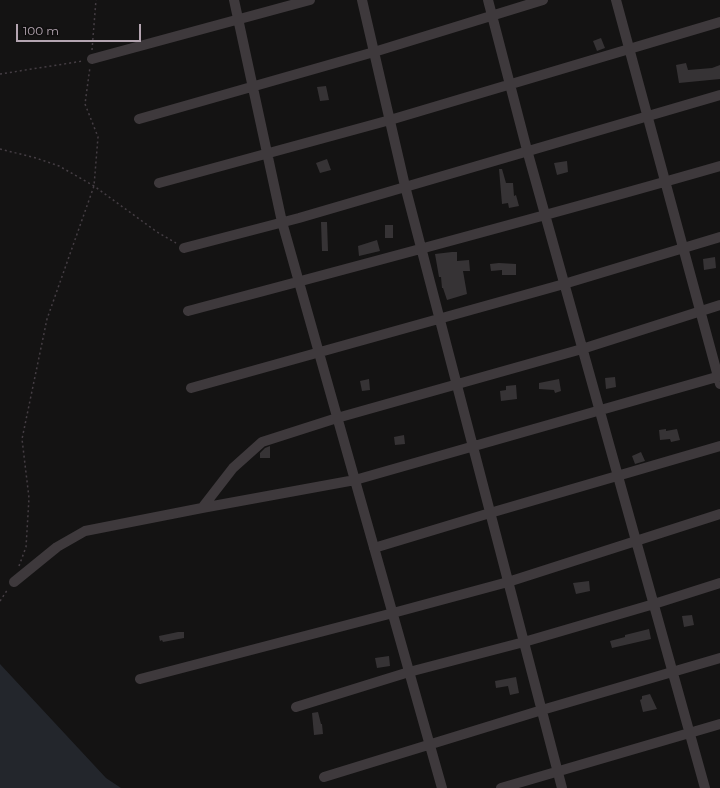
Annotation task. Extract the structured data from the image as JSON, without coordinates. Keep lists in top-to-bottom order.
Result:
{
  "scale_bar": "100 m"
}
